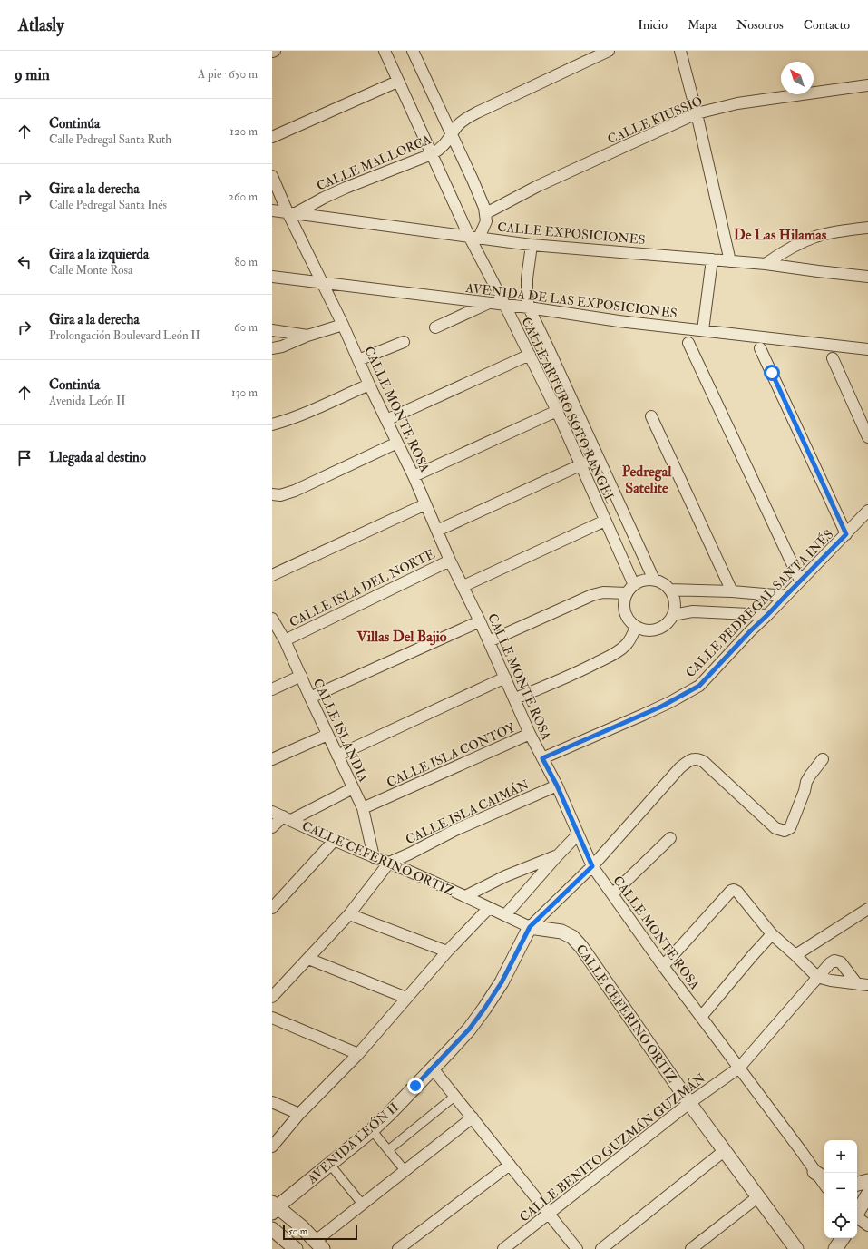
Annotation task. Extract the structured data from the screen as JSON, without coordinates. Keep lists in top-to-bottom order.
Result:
{
  "streets": {
    "street": [
      "CALLE KIUSSIO",
      "CALLE MALLORCA",
      "CALLE EXPOSICIONES",
      "AVENIDA DE LAS EXPOSICIONES",
      "CALLE MONTE ROSA",
      "CALLE ARTURO SOTO RANGEL",
      "CALLE ISLA DEL NORTE",
      "CALLE PEDREGAL SANTA INÉS",
      "CALLE ISLANDIA",
      "CALLE ISLA CONTOY",
      "CALLE ISLA CAIMÁN",
      "CALLE CEFERINO ORTIZ",
      "AVENIDA LEÓN II",
      "CALLE BENITO GUZMÁN GUZMÁN"
    ]
  },
  "crossings": [
    ["CALLE MALLORCA", "CALLE EXPOSICIONES"],
    ["CALLE MALLORCA", "CALLE MONTE ROSA"],
    ["CALLE MALLORCA", "CALLE ARTURO SOTO RANGEL"],
    ["CALLE EXPOSICIONES", "CALLE MONTE ROSA"],
    ["CALLE EXPOSICIONES", "CALLE ARTURO SOTO RANGEL"],
    ["AVENIDA DE LAS EXPOSICIONES", "CALLE MONTE ROSA"],
    ["AVENIDA DE LAS EXPOSICIONES", "CALLE ARTURO SOTO RANGEL"],
    ["CALLE MONTE ROSA", "CALLE ISLA DEL NORTE"],
    ["CALLE MONTE ROSA", "CALLE PEDREGAL SANTA INÉS"],
    ["CALLE MONTE ROSA", "CALLE ISLA CONTOY"],
    ["CALLE MONTE ROSA", "CALLE ISLA CAIMÁN"],
    ["CALLE MONTE ROSA", "CALLE BENITO GUZMÁN GUZMÁN"],
    ["CALLE ISLA DEL NORTE", "CALLE ISLANDIA"],
    ["CALLE ISLANDIA", "CALLE ISLA CONTOY"],
    ["CALLE ISLANDIA", "CALLE CEFERINO ORTIZ"],
    ["CALLE ISLA CAIMÁN", "CALLE CEFERINO ORTIZ"],
    ["CALLE CEFERINO ORTIZ", "AVENIDA LEÓN II"],
    ["CALLE CEFERINO ORTIZ", "CALLE BENITO GUZMÁN GUZMÁN"]
  ],
  "districts": ["De Las Hilamas", "Pedregal Satelite", "Villas Del Bajio"],
  "scale_bar": "50 m",
  "north": "top left",
  "page": {
    "header": "Atlasly",
    "nav": [
      "Inicio",
      "Mapa",
      "Nosotros",
      "Contacto"
    ],
    "heading": ["9 min", "A pie · 650 m"],
    "list": [
      ["Continúa", "Calle Pedregal Santa Ruth", "120 m"],
      ["Gira a la derecha", "Calle Pedregal Santa Inés", "260 m"],
      ["Gira a la izquierda", "Calle Monte Rosa", "80 m"],
      ["Gira a la derecha", "Prolongación Boulevard León II", "60 m"],
      ["Continúa", "Avenida León II", "130 m"],
      "Llegada al destino"
    ],
    "map_buttons": ["+", "−"],
    "scale": "50 m"
  }
}
